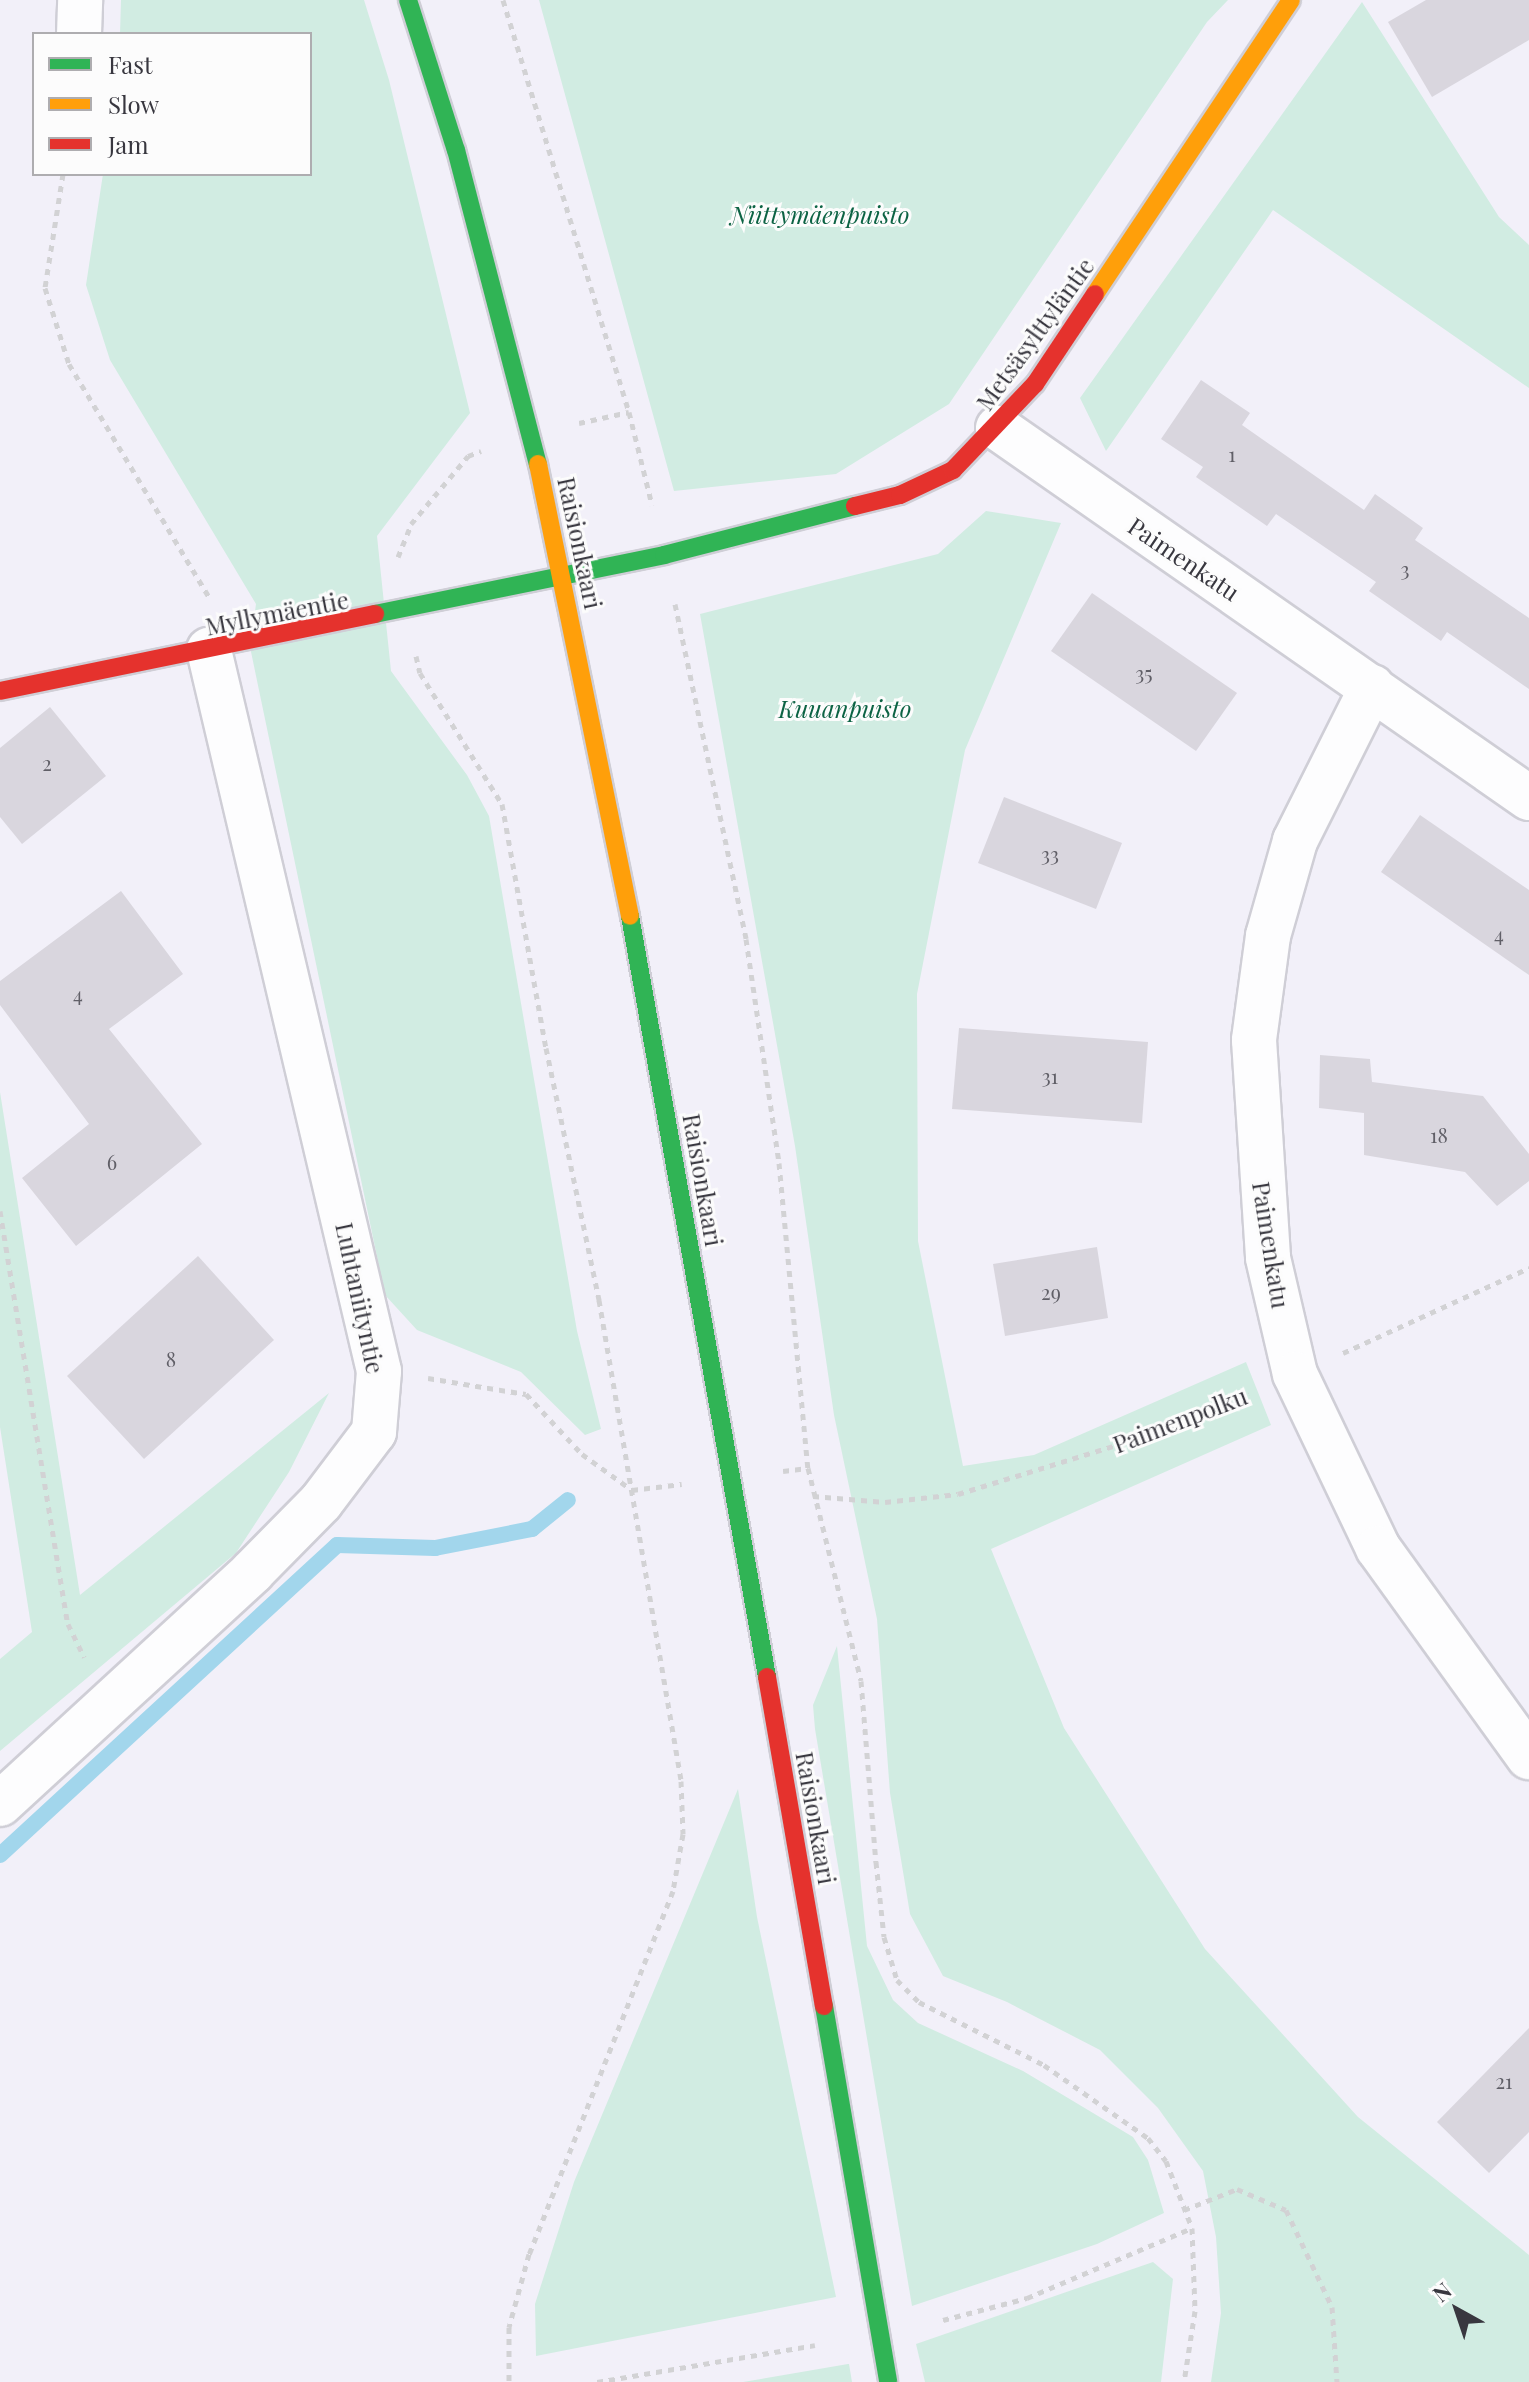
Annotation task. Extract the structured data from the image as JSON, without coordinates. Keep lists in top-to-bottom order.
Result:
{
  "streets": {
    "main road": ["Metsäsylttyläntie", "Raisionkaari", "Myllymäentie"],
    "street": ["Paimenkatu", "Luhtaniityntie"],
    "path": ["Paimenpolku"]
  },
  "crossings": [
    ["Metsäsylttyläntie", "Raisionkaari"],
    ["Metsäsylttyläntie", "Paimenkatu"],
    ["Metsäsylttyläntie", "Myllymäentie"],
    ["Raisionkaari", "Myllymäentie"],
    ["Paimenkatu", "Paimenpolku"],
    ["Myllymäentie", "Luhtaniityntie"]
  ],
  "parks": ["Niittymäenpuisto", "Kuuanpuisto"],
  "house_numbers": [
    "1",
    "3",
    "35",
    "2",
    "33",
    "4",
    "4",
    "31",
    "18",
    "6",
    "29",
    "8",
    "21"
  ],
  "legend": ["Fast", "Slow", "Jam"],
  "north": "top left"
}
